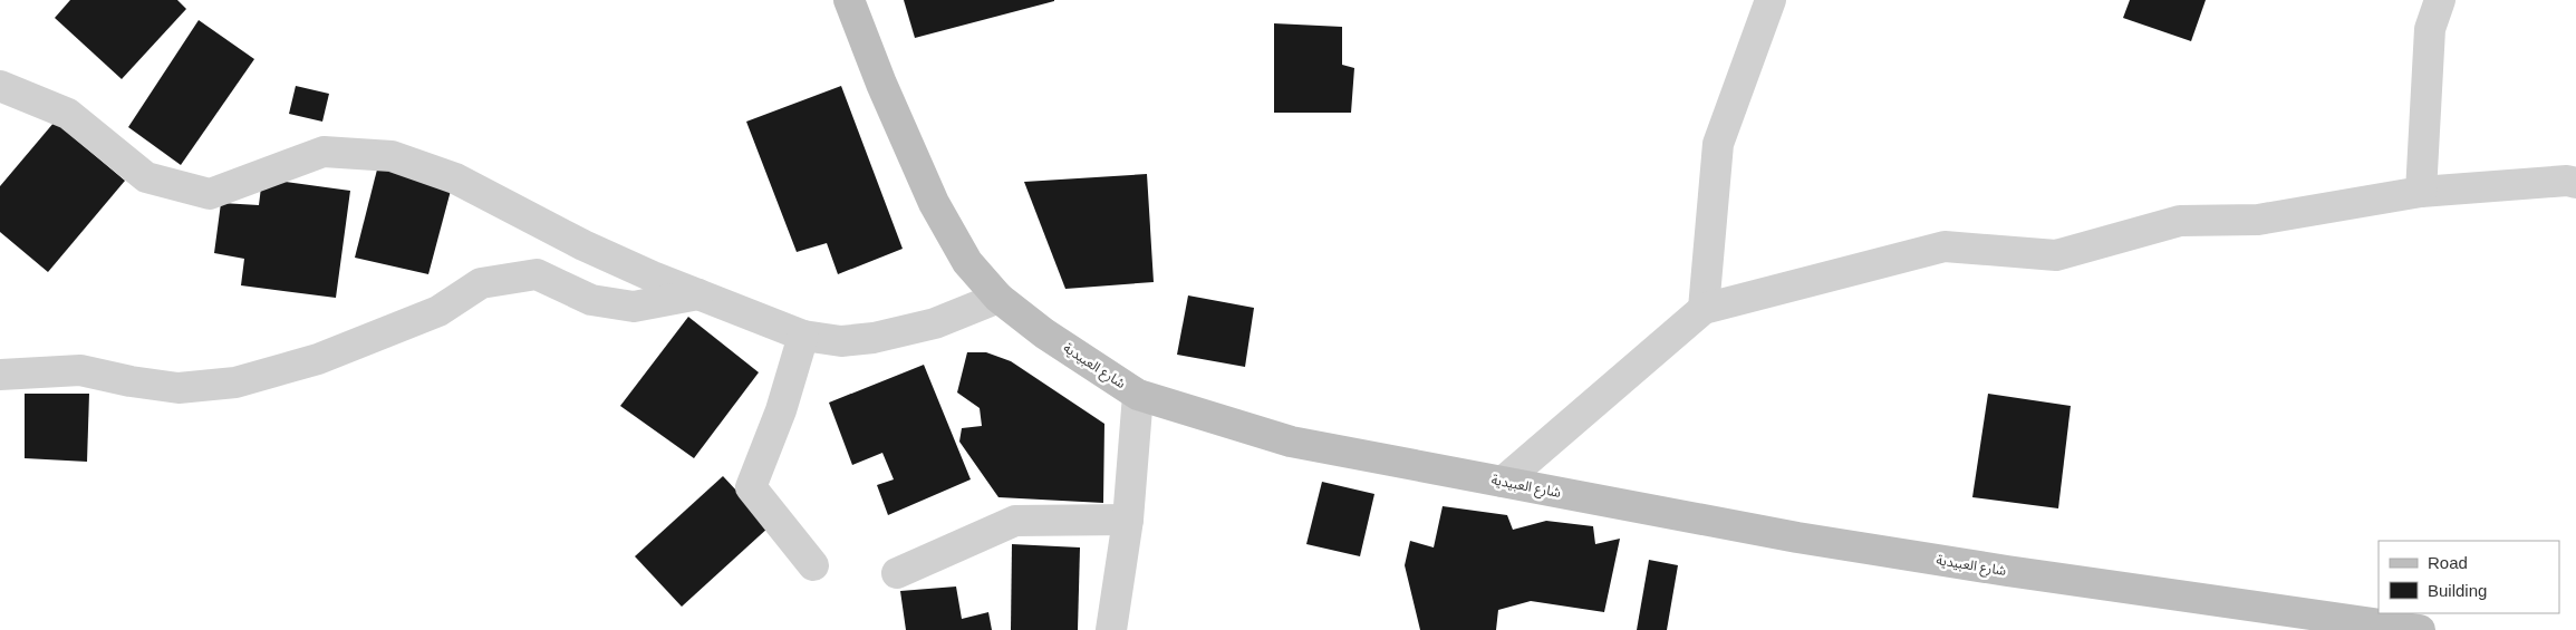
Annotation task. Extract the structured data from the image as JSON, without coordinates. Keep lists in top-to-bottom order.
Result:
{
  "streets": {
    "main road": ["شارع العبيدية"]
  },
  "legend": ["Road", "Building"]
}
